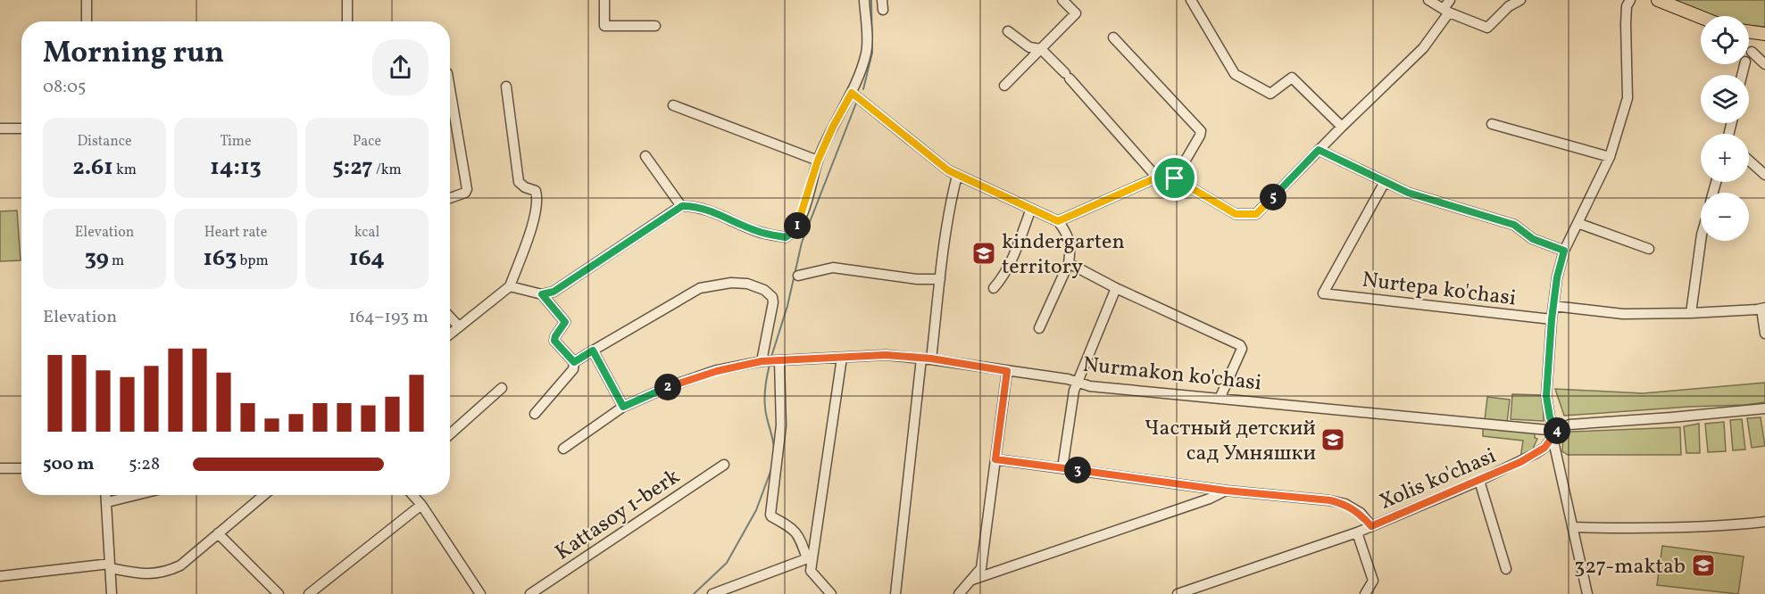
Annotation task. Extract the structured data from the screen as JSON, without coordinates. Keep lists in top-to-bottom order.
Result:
{
  "streets": {
    "street": [
      "Nurtepa ko'chasi",
      "Nurmakon ko'chasi",
      "Xolis ko'chasi",
      "Kattasoy 1-berk"
    ]
  },
  "crossings": [
    ["Nurmakon ko'chasi", "Xolis ko'chasi"]
  ],
  "places": {
    "school or university": ["kindergarten territory", "Частный детский сад Умняшки", "327-maktab"]
  },
  "page": {
    "map_buttons": ["+", "−"],
    "heading": ["Morning run", "08:05"],
    "stats": [
      ["Distance", "2.61 km"],
      ["Time", "14:13"],
      ["Pace", "5:27 /km"],
      ["Elevation", "39 m"],
      ["Heart rate", "163 bpm"],
      ["kcal", "164"]
    ],
    "pins": [
      "5",
      "1",
      "2",
      "4",
      "3"
    ],
    "chart": ["Elevation", "164–193 m"],
    "list": [
      {
        "name": "500 m",
        "note": "5:28"
      }
    ]
  }
}
